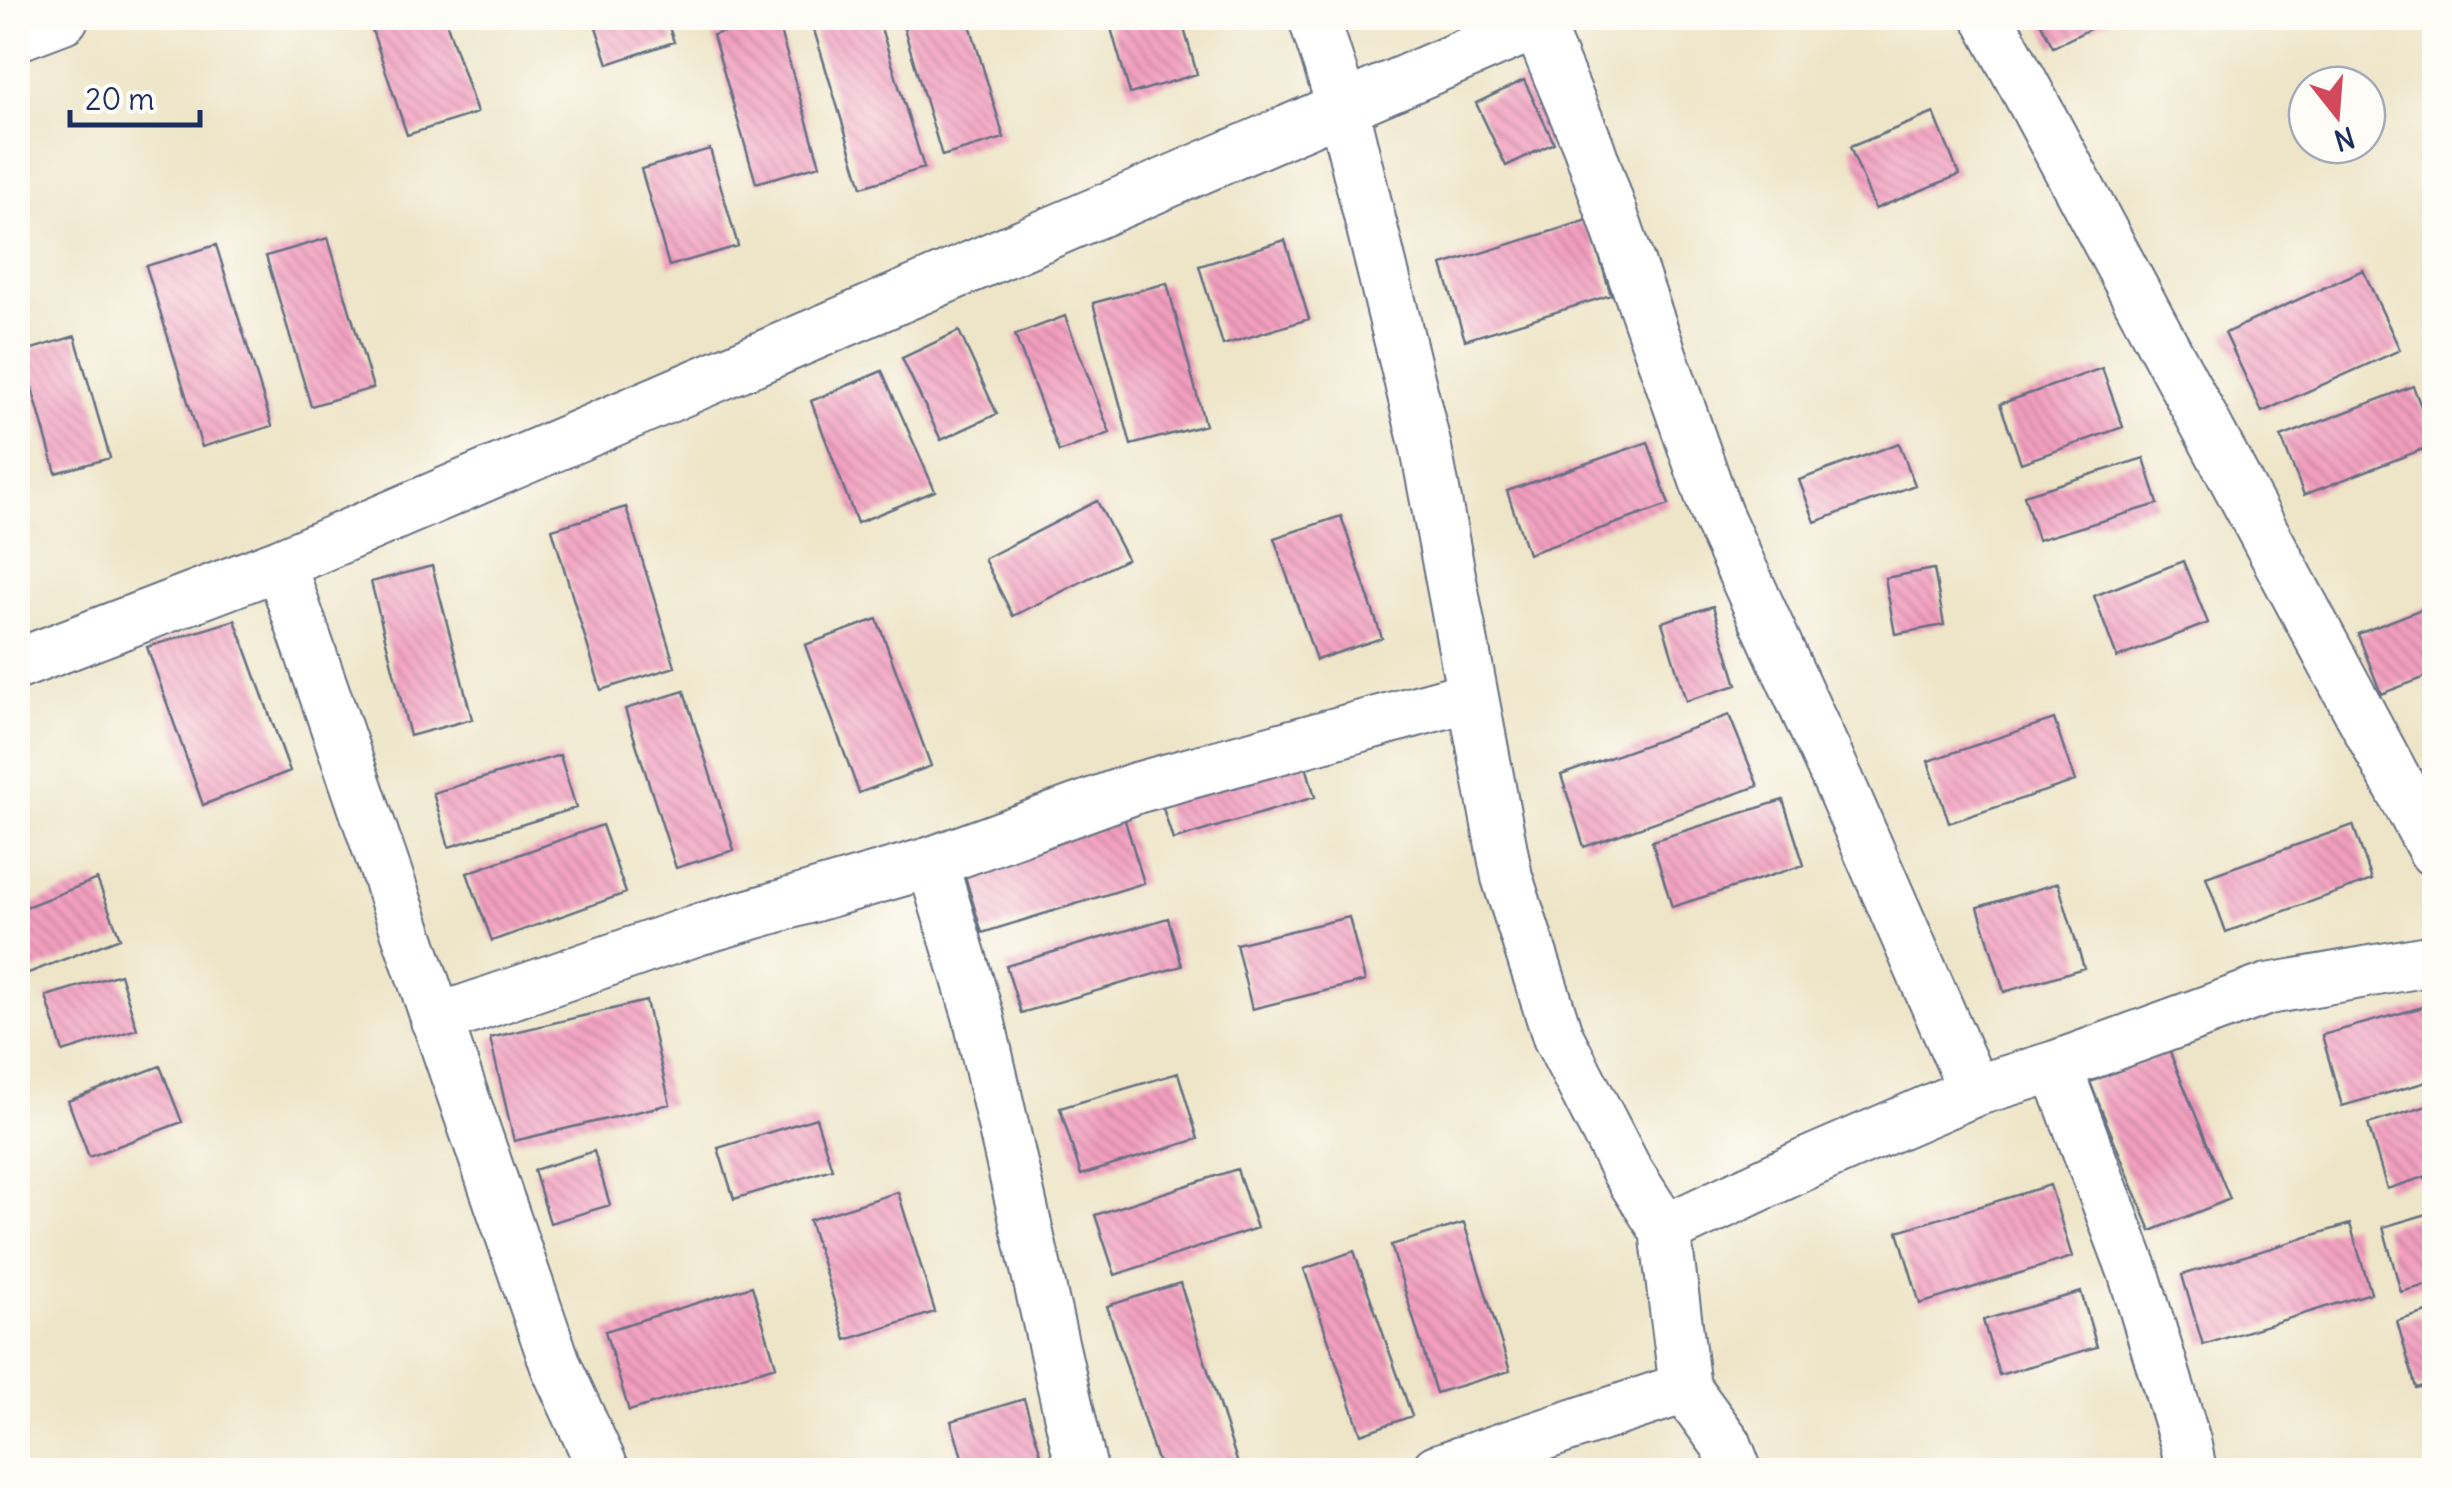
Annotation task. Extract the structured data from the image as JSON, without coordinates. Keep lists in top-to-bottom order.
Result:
{
  "scale_bar": "20 m",
  "north": "bottom"
}
